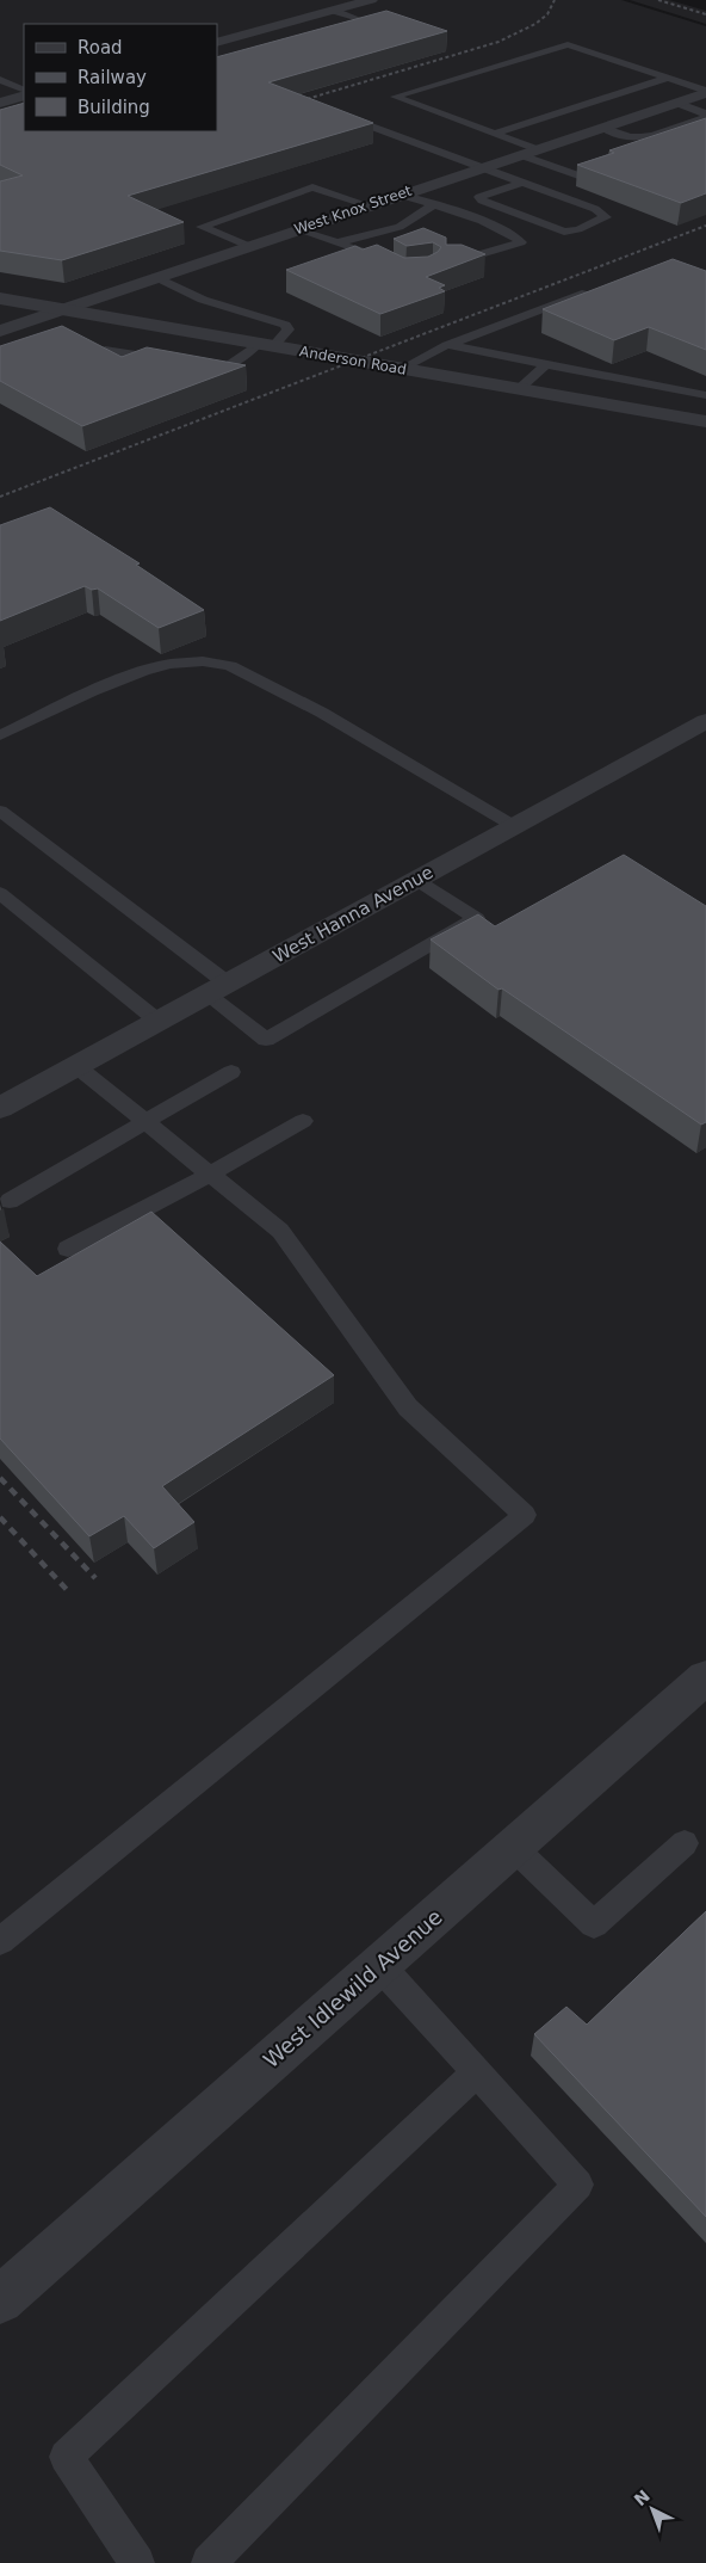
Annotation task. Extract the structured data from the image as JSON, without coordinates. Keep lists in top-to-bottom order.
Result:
{
  "streets": {
    "street": [
      "West Knox Street",
      "Anderson Road",
      "West Hanna Avenue",
      "West Idlewild Avenue"
    ]
  },
  "crossings": [
    ["West Knox Street", "Anderson Road"]
  ],
  "legend": ["Road", "Railway", "Building"],
  "north": "top left"
}
